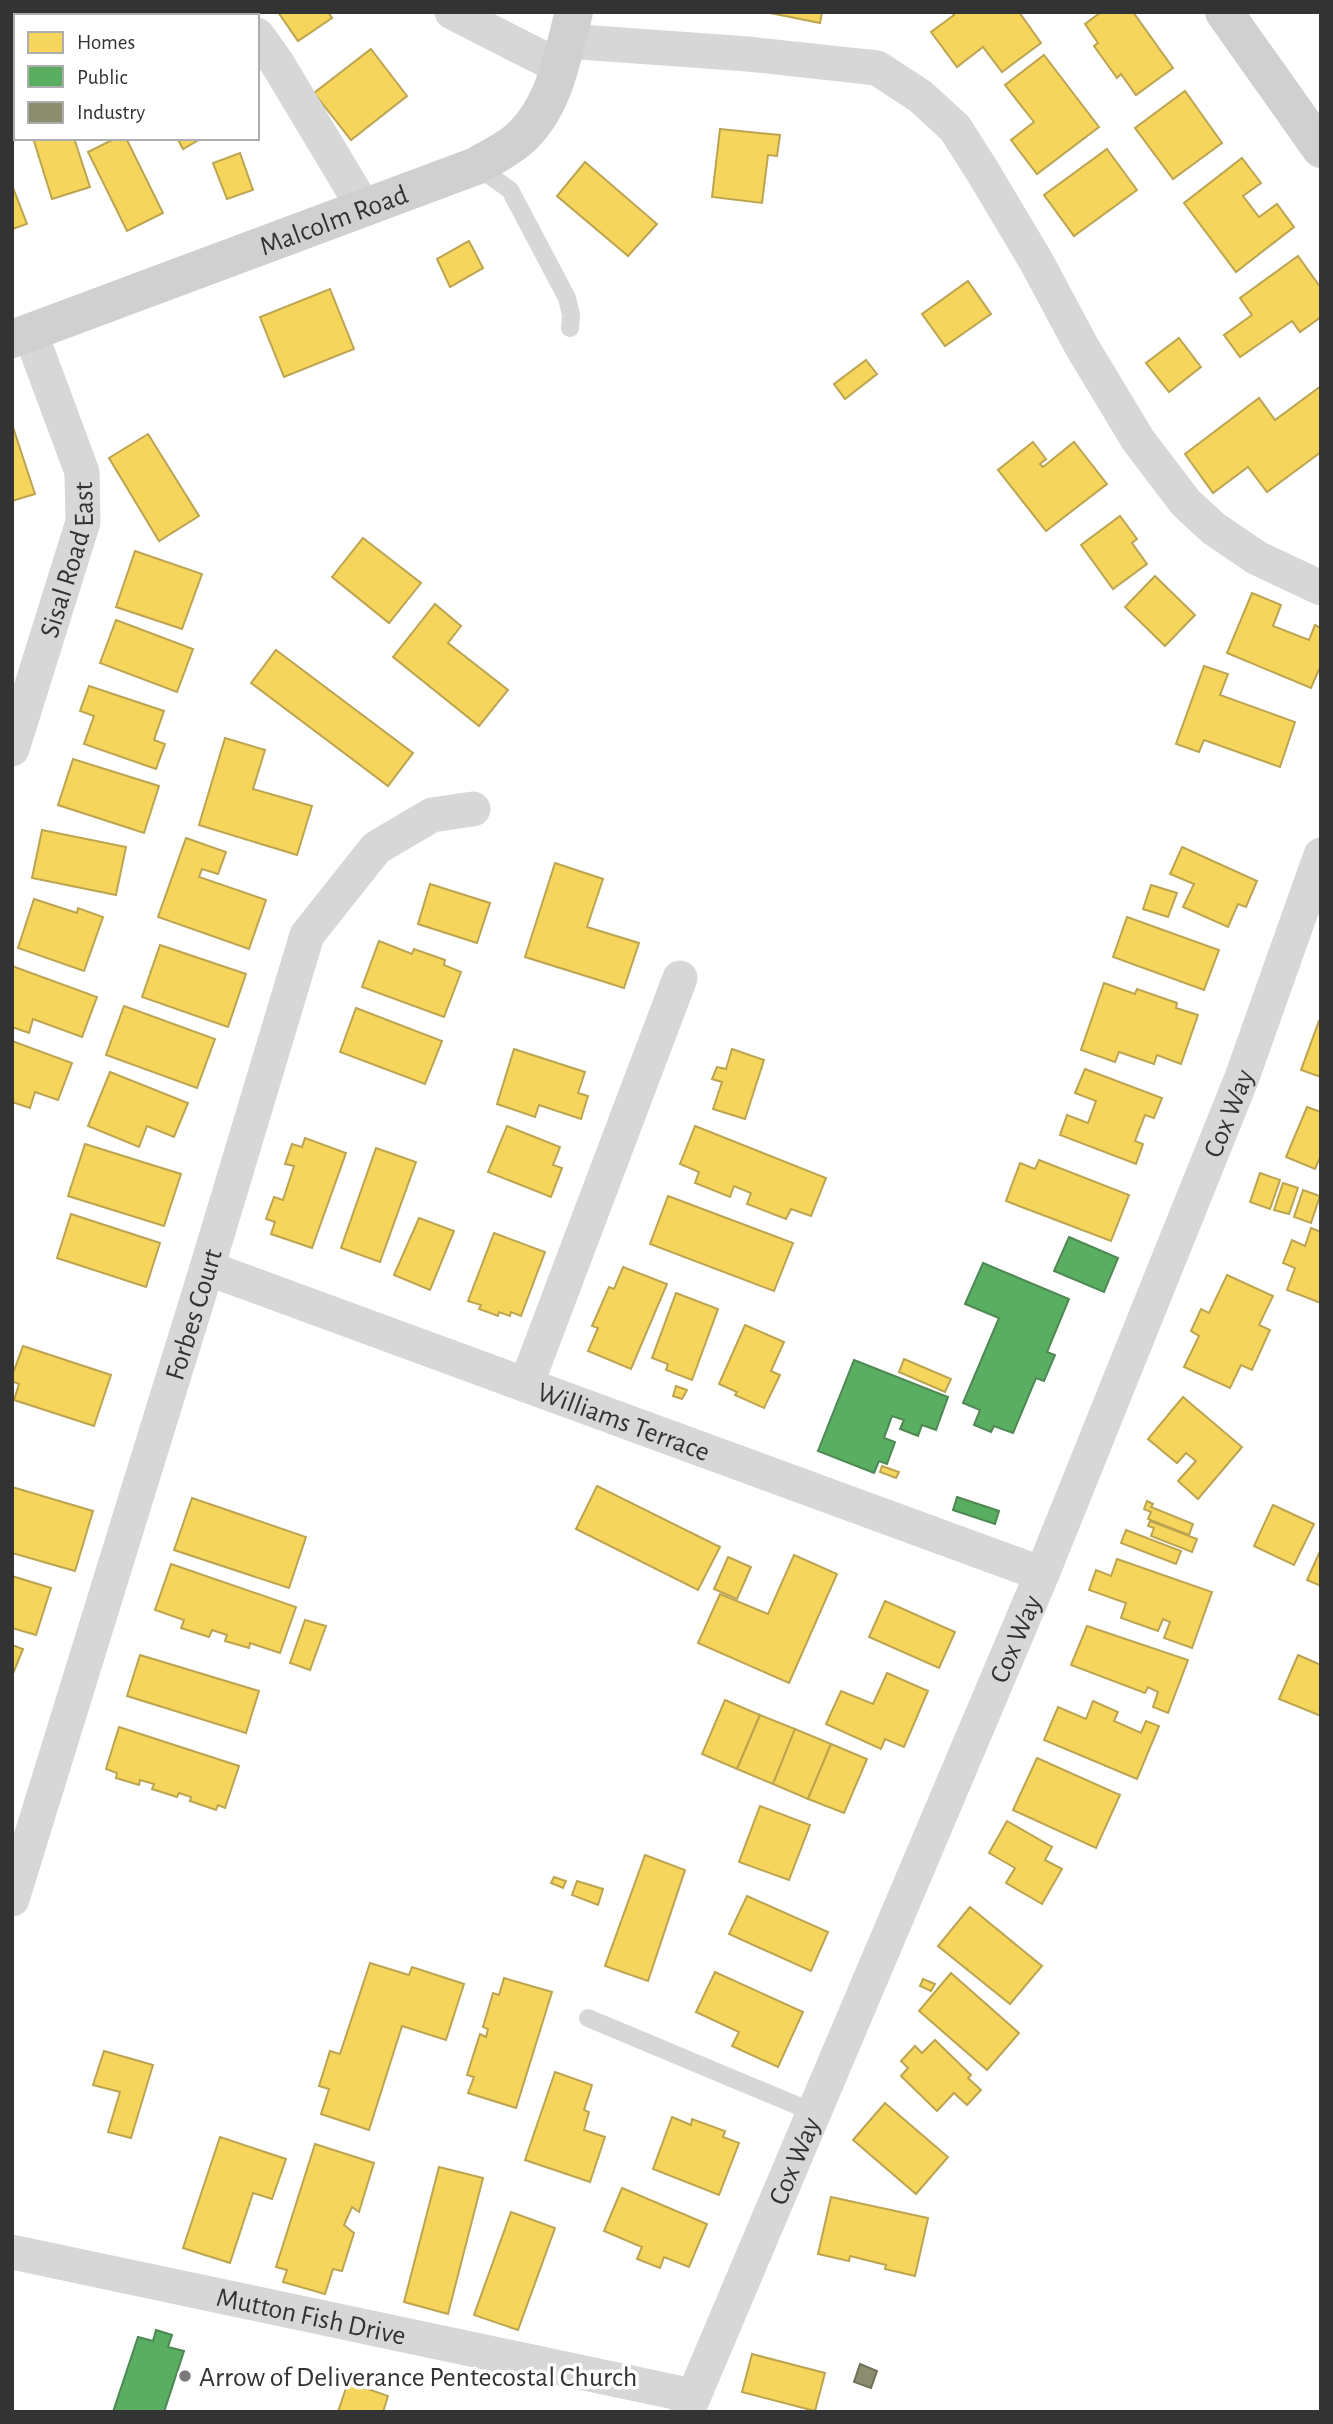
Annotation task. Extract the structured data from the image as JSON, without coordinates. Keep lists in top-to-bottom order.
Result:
{
  "streets": {
    "street": [
      "Malcolm Road",
      "Sisal Road East",
      "Cox Way",
      "Forbes Court",
      "Williams Terrace",
      "Mutton Fish Drive"
    ]
  },
  "crossings": [
    ["Malcolm Road", "Sisal Road East"],
    ["Cox Way", "Williams Terrace"],
    ["Cox Way", "Mutton Fish Drive"],
    ["Forbes Court", "Williams Terrace"]
  ],
  "places": ["Arrow of Deliverance Pentecostal Church"],
  "legend": ["Homes", "Public", "Industry"]
}
